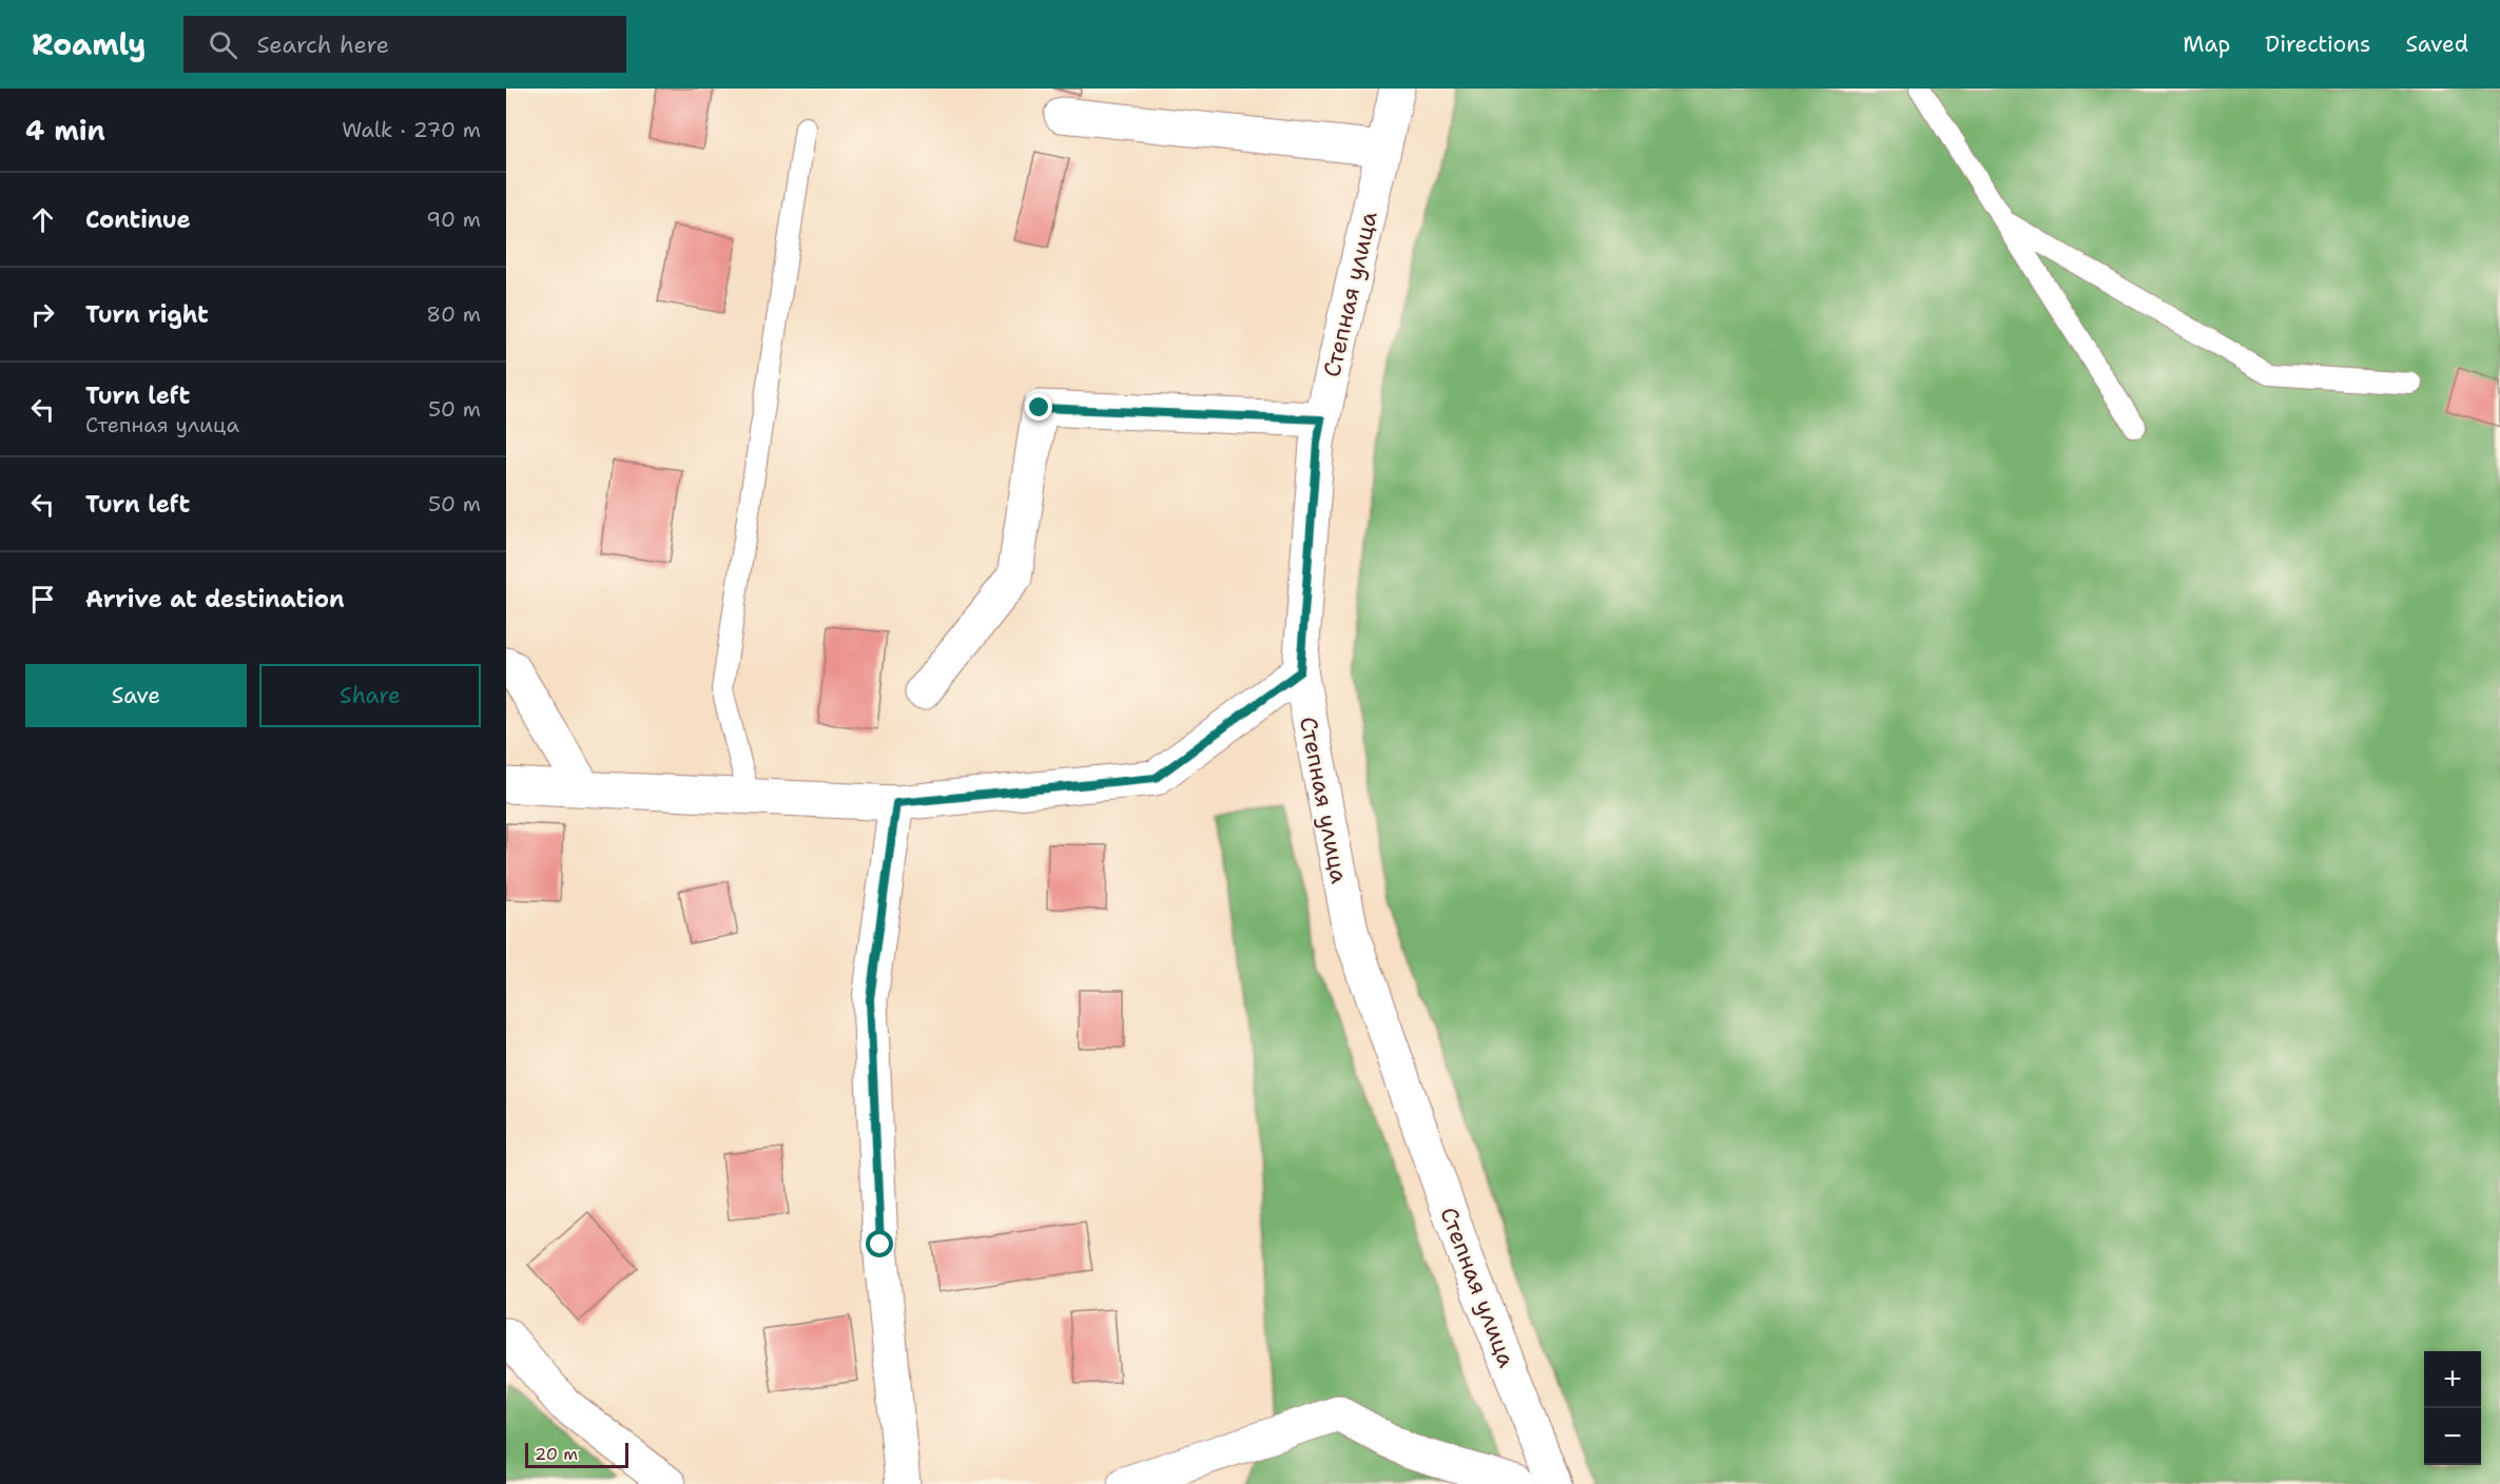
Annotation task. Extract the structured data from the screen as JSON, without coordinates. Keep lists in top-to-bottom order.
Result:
{
  "streets": {
    "street": ["Степная улица"]
  },
  "scale_bar": "20 m",
  "page": {
    "header": "Roamly",
    "search": "Search here",
    "nav": ["Map", "Directions", "Saved"],
    "heading": ["4 min", "Walk · 270 m"],
    "list": [
      ["Continue", "90 m"],
      ["Turn right", "80 m"],
      ["Turn left", "Степная улица", "50 m"],
      ["Turn left", "50 m"],
      "Arrive at destination"
    ],
    "buttons": ["Save", "Share"],
    "map_buttons": ["+", "−"],
    "scale": "20 m"
  }
}
